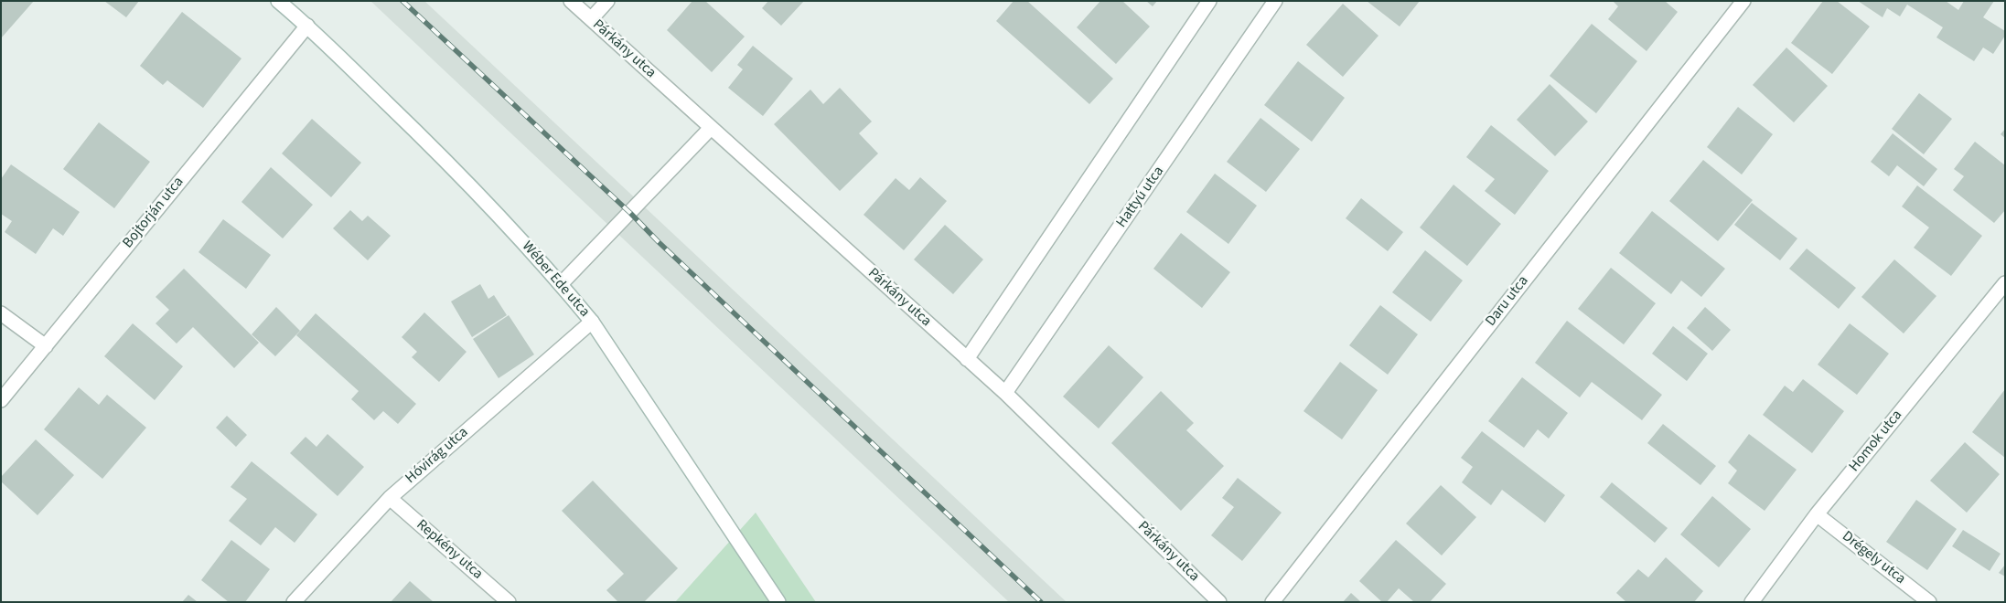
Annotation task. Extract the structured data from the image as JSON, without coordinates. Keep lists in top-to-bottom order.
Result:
{
  "streets": {
    "street": [
      "Párkány utca",
      "Hattyú utca",
      "Bojtorján utca",
      "Wéber Ede utca",
      "Daru utca",
      "Homok utca",
      "Hóvirág utca",
      "Repkény utca",
      "Drégely utca"
    ]
  },
  "crossings": [
    ["Párkány utca", "Hattyú utca"],
    ["Bojtorján utca", "Wéber Ede utca"],
    ["Wéber Ede utca", "Hóvirág utca"],
    ["Homok utca", "Drégely utca"],
    ["Hóvirág utca", "Repkény utca"]
  ]
}
